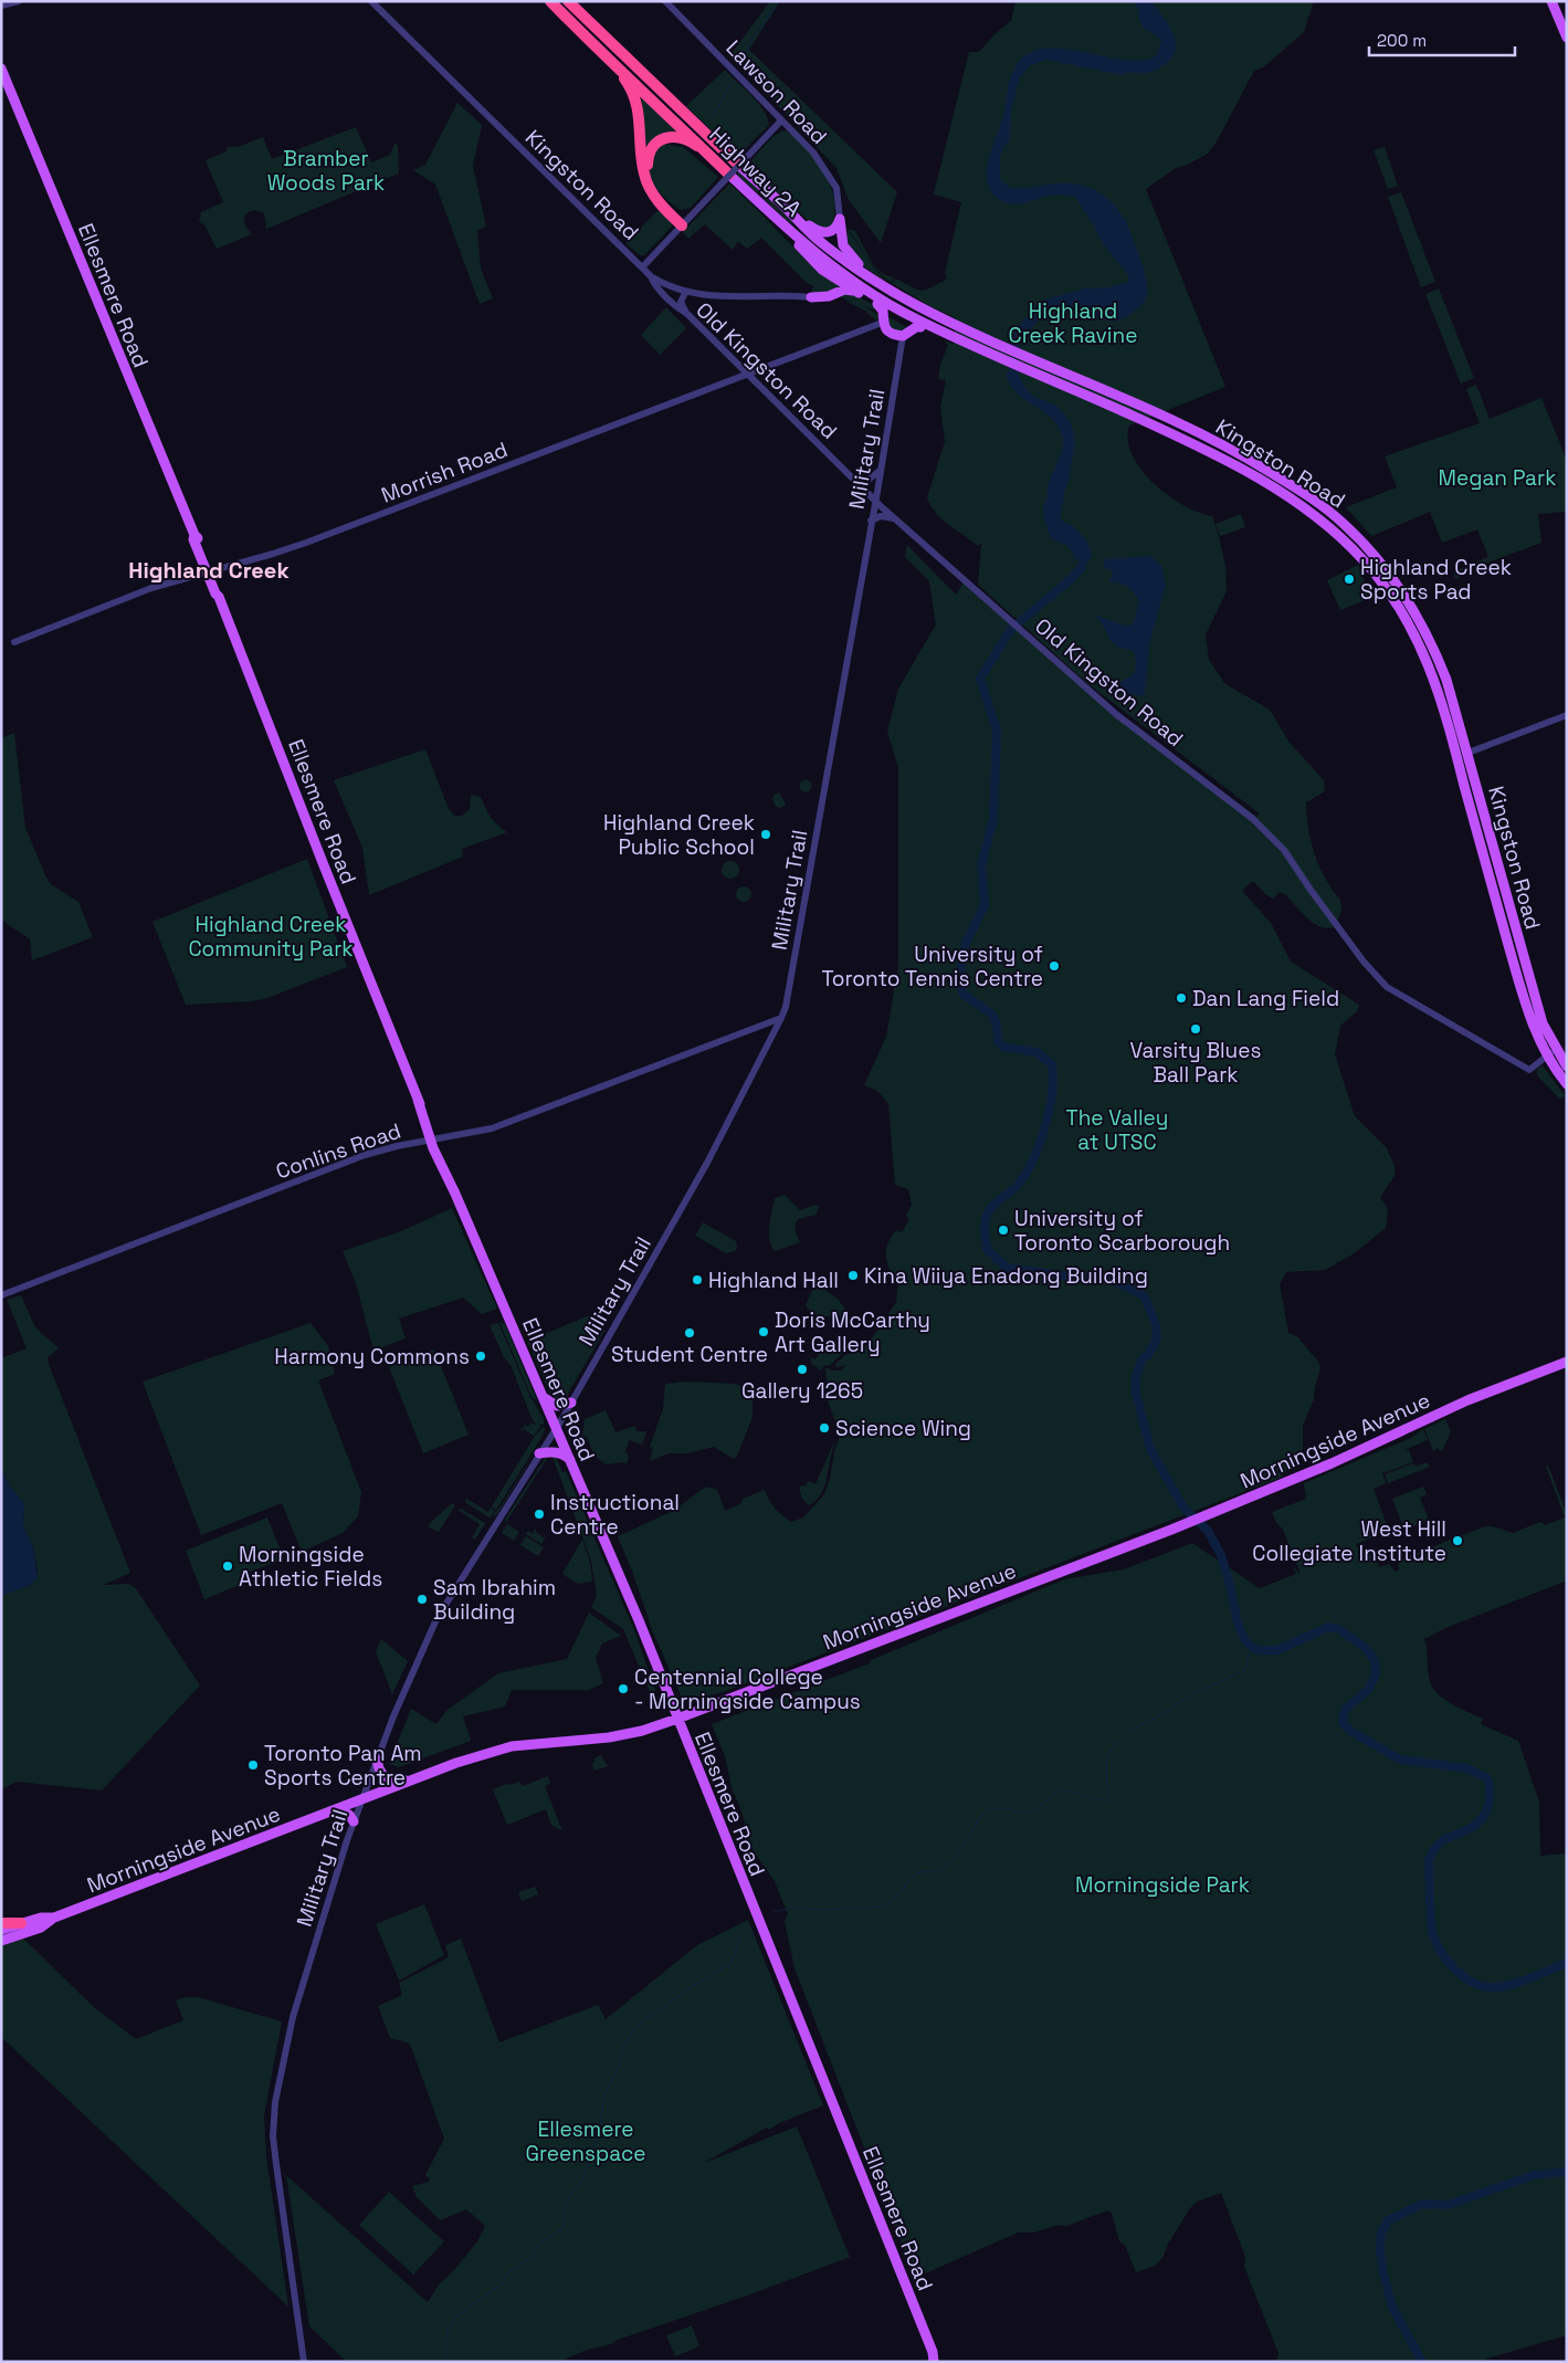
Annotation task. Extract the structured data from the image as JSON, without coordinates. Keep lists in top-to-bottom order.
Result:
{
  "streets": {
    "highway": ["Highway 2A"],
    "main road": ["Kingston Road", "Ellesmere Road", "Morningside Avenue"],
    "street": [
      "Lawson Road",
      "Old Kingston Road",
      "Military Trail",
      "Morrish Road",
      "Conlins Road"
    ]
  },
  "crossings": [
    ["Highway 2A", "Kingston Road"],
    ["Kingston Road", "Old Kingston Road"],
    ["Ellesmere Road", "Military Trail"],
    ["Ellesmere Road", "Morrish Road"],
    ["Ellesmere Road", "Conlins Road"],
    ["Ellesmere Road", "Morningside Avenue"],
    ["Old Kingston Road", "Military Trail"],
    ["Old Kingston Road", "Morrish Road"],
    ["Military Trail", "Conlins Road"],
    ["Military Trail", "Morningside Avenue"]
  ],
  "districts": ["Highland Creek"],
  "parks": [
    "Bramber Woods Park",
    "Highland Creek Ravine",
    "Megan Park",
    "Highland Creek Community Park",
    "The Valley at UTSC",
    "Morningside Park",
    "Ellesmere Greenspace"
  ],
  "places": [
    "Highland Creek Sports Pad",
    "Highland Creek Public School",
    "University of Toronto Tennis Centre",
    "Dan Lang Field",
    "Varsity Blues Ball Park",
    "University of Toronto Scarborough",
    "Kina Wiiya Enadong Building",
    "Highland Hall",
    "Doris McCarthy Art Gallery",
    "Student Centre",
    "Harmony Commons",
    "Gallery 1265",
    "Science Wing",
    "Instructional Centre",
    "West Hill Collegiate Institute",
    "Morningside Athletic Fields",
    "Sam Ibrahim Building",
    "Centennial College - Morningside Campus",
    "Toronto Pan Am Sports Centre"
  ],
  "scale_bar": "200 m"
}
